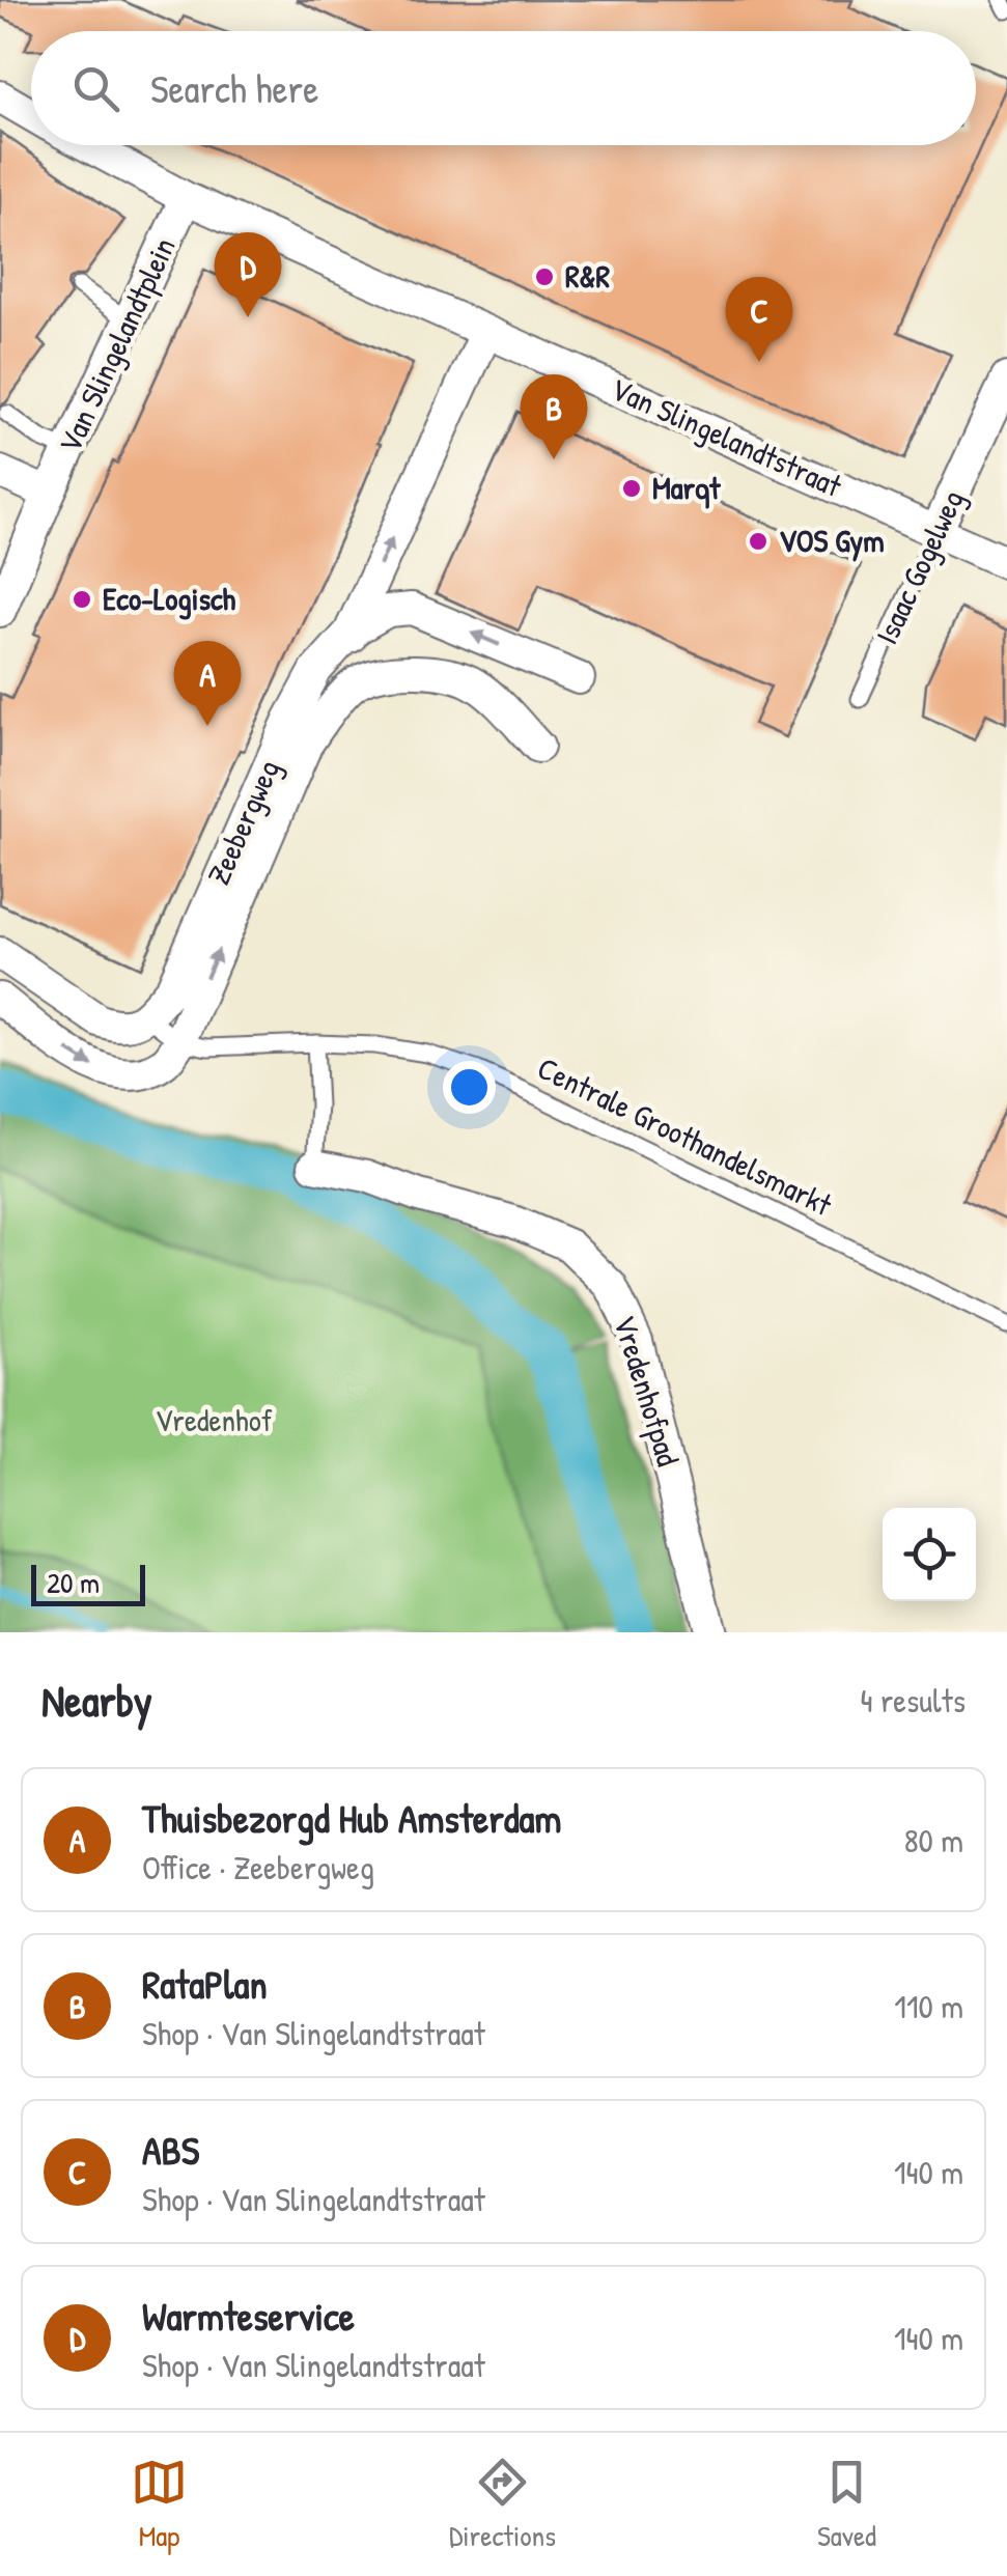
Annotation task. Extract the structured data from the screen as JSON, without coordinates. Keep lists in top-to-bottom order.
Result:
{
  "streets": {
    "street": [
      "Van Slingelandtplein",
      "Van Slingelandtstraat",
      "Isaac Gogelweg",
      "Zeebergweg",
      "Vredenhofpad"
    ],
    "lane": ["Centrale Groothandelsmarkt"]
  },
  "crossings": [
    ["Van Slingelandtplein", "Van Slingelandtstraat"],
    ["Van Slingelandtstraat", "Isaac Gogelweg"],
    ["Van Slingelandtstraat", "Zeebergweg"],
    ["Zeebergweg", "Centrale Groothandelsmarkt"]
  ],
  "parks": ["Vredenhof"],
  "places": [
    "R&R",
    "Marqt",
    "VOS Gym",
    "Eco-Logisch"
  ],
  "scale_bar": "20 m",
  "page": {
    "search": "Search here",
    "pins": [
      "D",
      "C",
      "B",
      "A"
    ],
    "scale": "20 m",
    "heading": ["Nearby", "4 results"],
    "list": [
      {
        "mark": "A",
        "name": "Thuisbezorgd Hub Amsterdam",
        "note": "Office · Zeebergweg",
        "value": "80 m"
      },
      {
        "mark": "B",
        "name": "RataPlan",
        "note": "Shop · Van Slingelandtstraat",
        "value": "110 m"
      },
      {
        "mark": "C",
        "name": "ABS",
        "note": "Shop · Van Slingelandtstraat",
        "value": "140 m"
      },
      {
        "mark": "D",
        "name": "Warmteservice",
        "note": "Shop · Van Slingelandtstraat",
        "value": "140 m"
      }
    ],
    "nav": ["Map", "Directions", "Saved"]
  }
}
